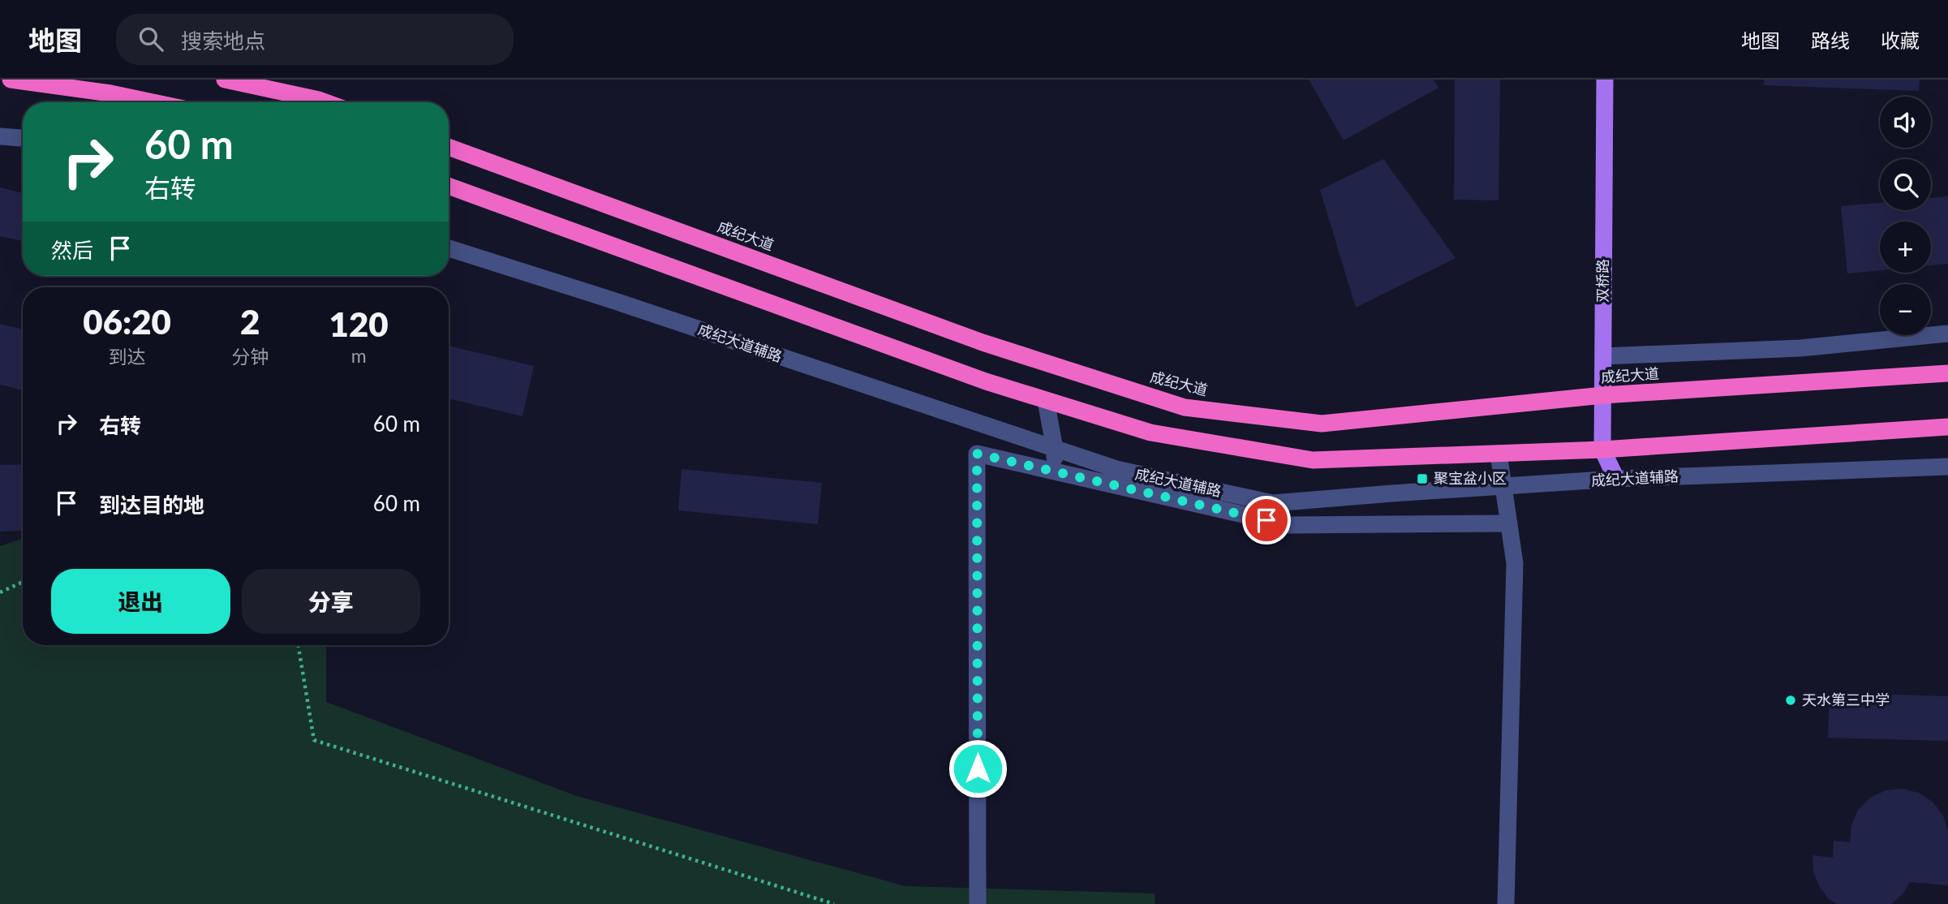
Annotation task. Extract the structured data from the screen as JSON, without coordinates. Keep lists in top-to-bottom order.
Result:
{
  "streets": {
    "highway": ["成纪大道"],
    "main road": ["双桥路"],
    "street": ["成纪大道辅路"]
  },
  "crossings": [
    ["成纪大道", "双桥路"],
    ["双桥路", "成纪大道辅路"]
  ],
  "places": {
    "transit": ["聚宝盆小区"],
    "other": ["天水第三中学"]
  },
  "page": {
    "header": "地图",
    "search": "搜索地点",
    "nav": ["地图", "路线", "收藏"],
    "map_buttons": ["+", "−"],
    "turn": ["60 m", "右转"],
    "then": "然后",
    "eta": [
      "06:20",
      "到达",
      "2",
      "分钟",
      "120",
      "m"
    ],
    "list": [
      {
        "name": "右转",
        "value": "60 m"
      },
      {
        "name": "到达目的地",
        "value": "60 m"
      }
    ],
    "buttons": ["退出", "分享"]
  }
}
